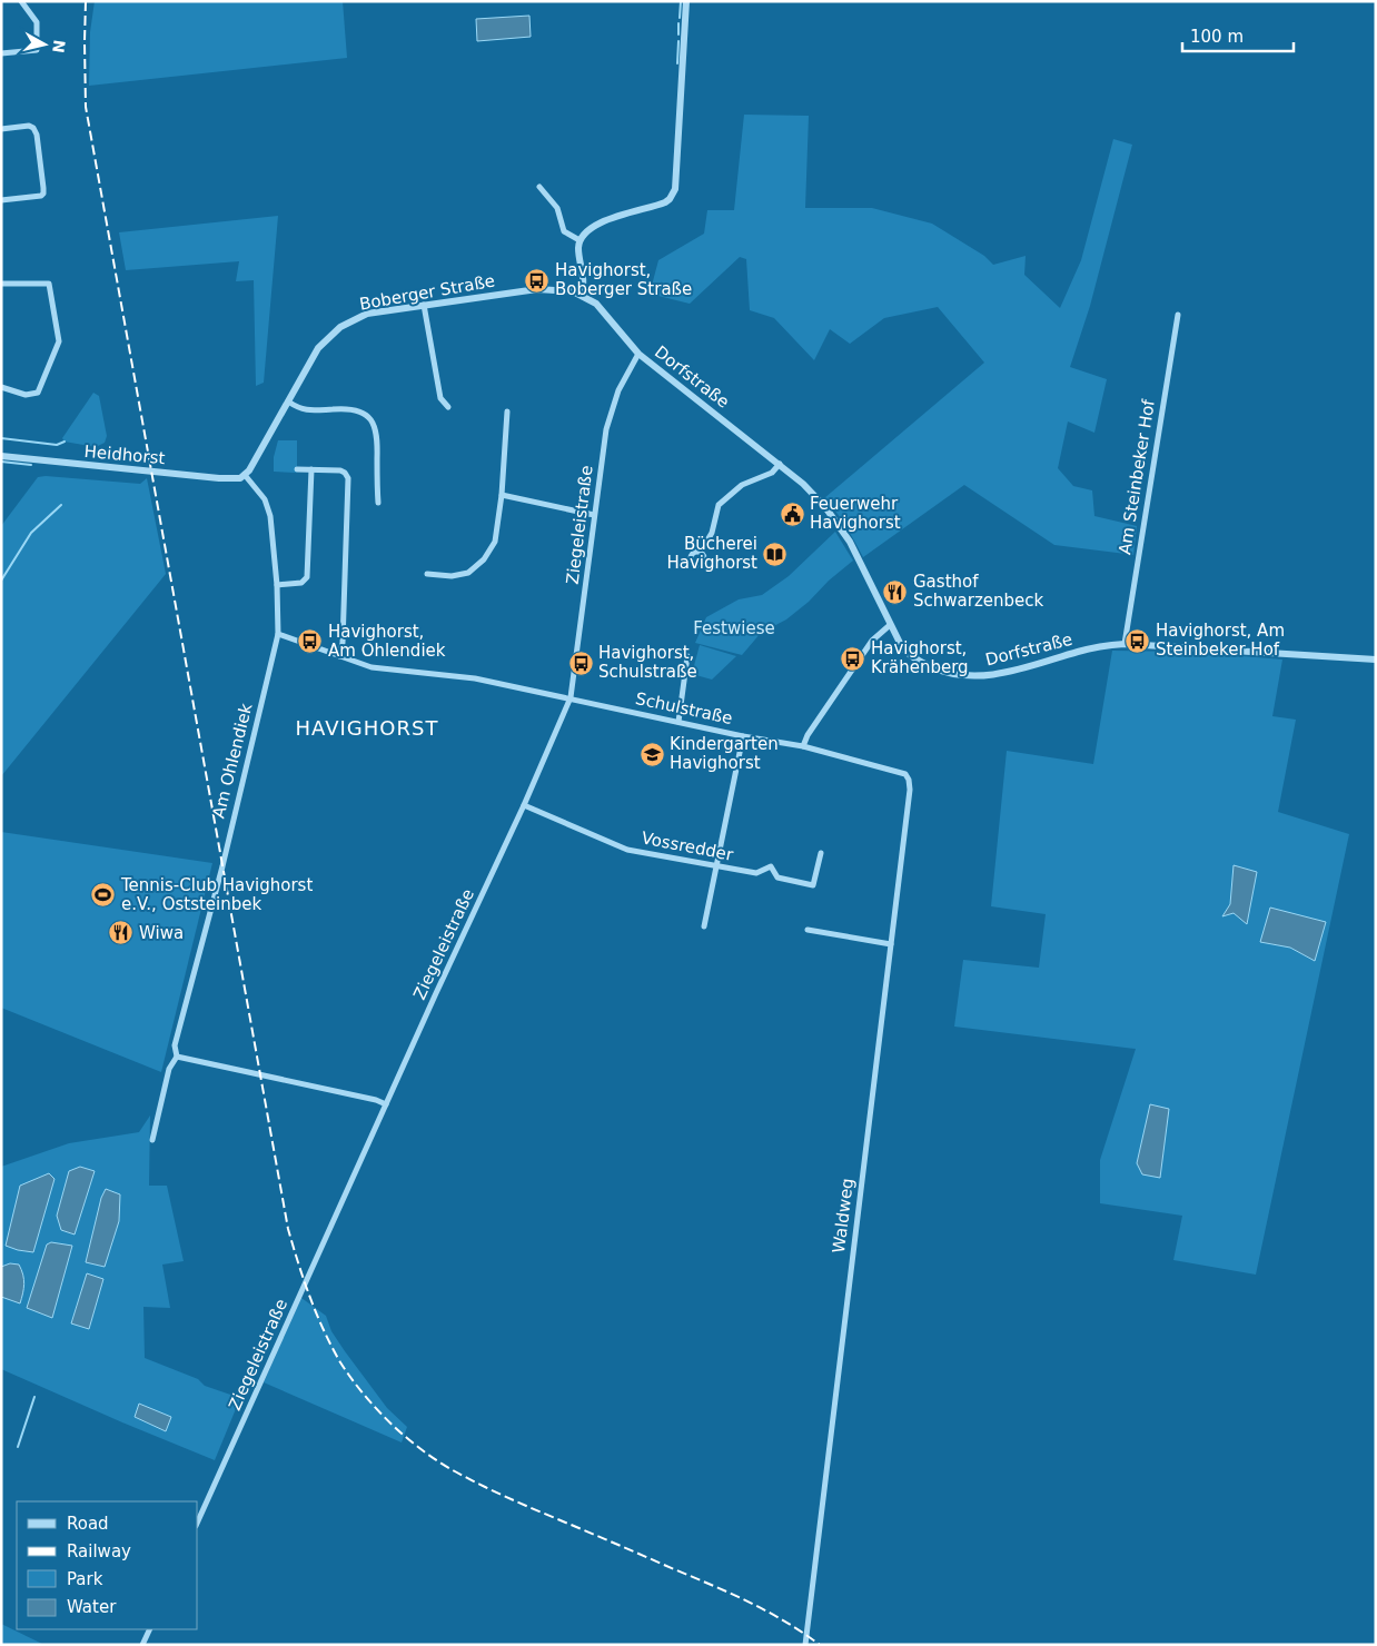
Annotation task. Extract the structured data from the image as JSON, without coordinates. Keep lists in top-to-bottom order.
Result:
{
  "streets": {
    "street": [
      "Boberger Straße",
      "Dorfstraße",
      "Heidhorst",
      "Am Steinbeker Hof",
      "Ziegeleistraße",
      "Schulstraße",
      "Am Ohlendiek",
      "Vossredder",
      "Waldweg"
    ]
  },
  "crossings": [
    ["Boberger Straße", "Dorfstraße"],
    ["Boberger Straße", "Heidhorst"],
    ["Boberger Straße", "Ziegeleistraße"],
    ["Boberger Straße", "Am Ohlendiek"],
    ["Dorfstraße", "Am Steinbeker Hof"],
    ["Dorfstraße", "Ziegeleistraße"],
    ["Heidhorst", "Am Ohlendiek"],
    ["Ziegeleistraße", "Schulstraße"],
    ["Ziegeleistraße", "Vossredder"],
    ["Schulstraße", "Am Ohlendiek"],
    ["Schulstraße", "Waldweg"]
  ],
  "districts": ["HAVIGHORST"],
  "parks": ["Festwiese"],
  "places": {
    "bus stop": [
      "Havighorst, Boberger Straße",
      "Havighorst, Am Steinbeker Hof",
      "Havighorst, Am Ohlendiek",
      "Havighorst, Krähenberg",
      "Havighorst, Schulstraße"
    ],
    "public building": ["Feuerwehr Havighorst"],
    "library": ["Bücherei Havighorst"],
    "restaurant": ["Gasthof Schwarzenbeck", "Wiwa"],
    "school or university": ["Kindergarten Havighorst"],
    "sports": ["Tennis-Club Havighorst e.V., Oststeinbek"]
  },
  "legend": [
    "Road",
    "Railway",
    "Park",
    "Water"
  ],
  "scale_bar": "100 m",
  "north": "right"
}
